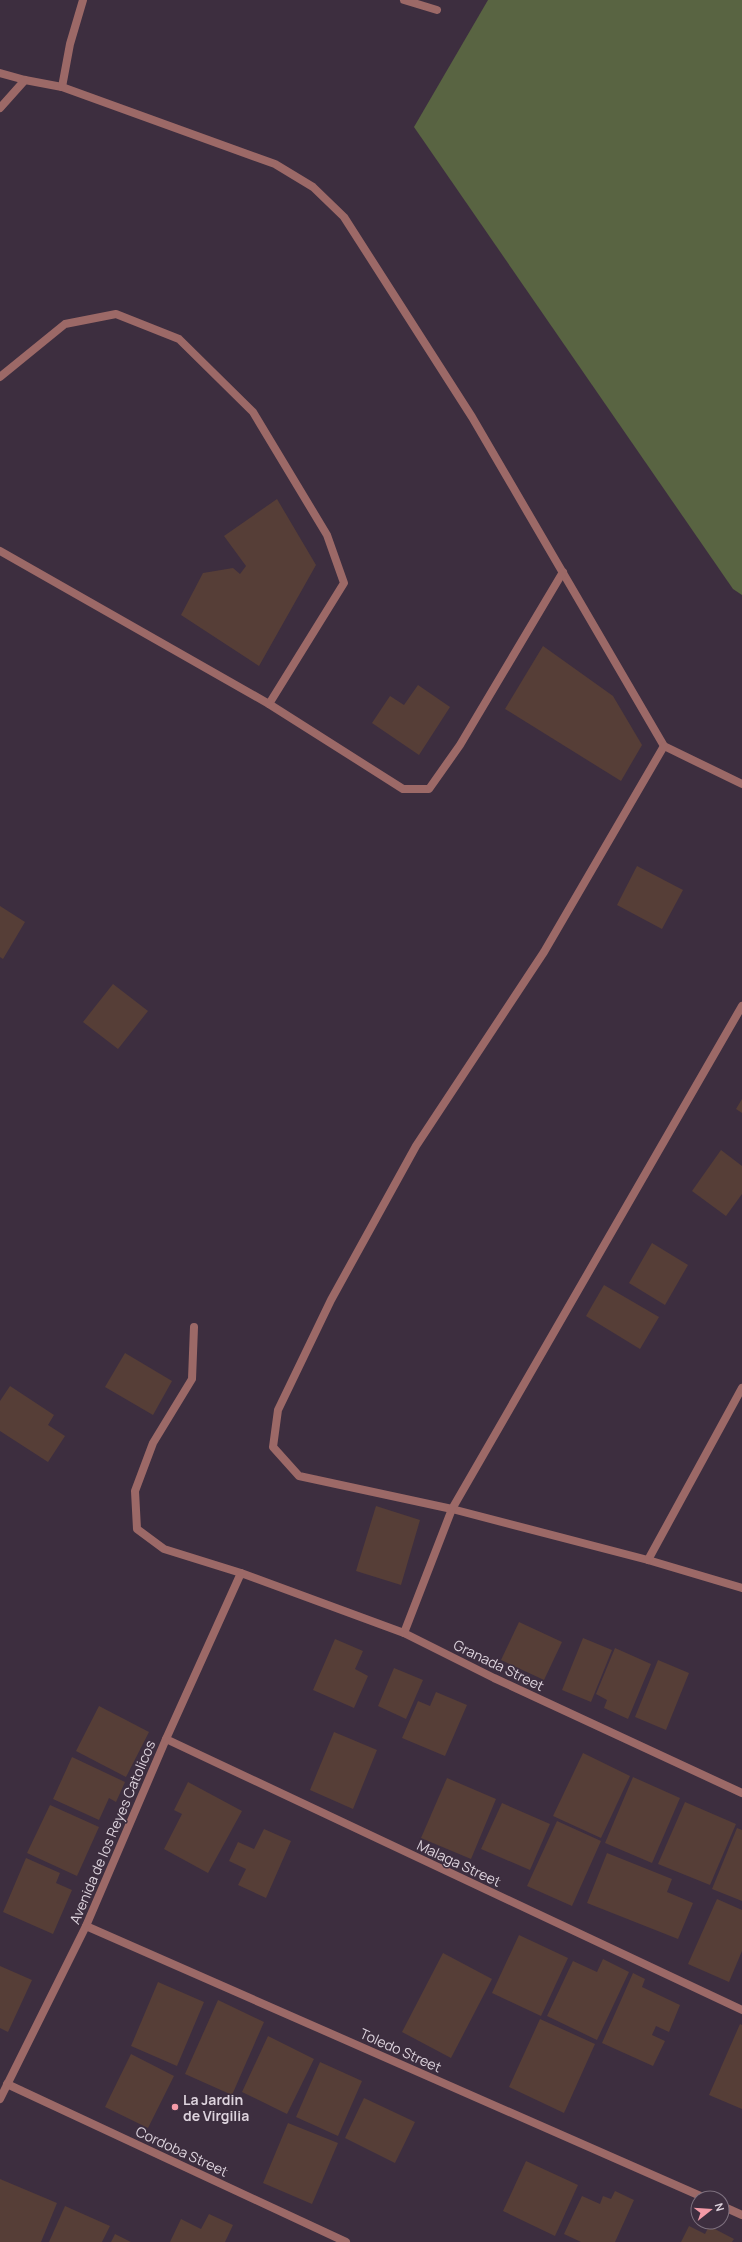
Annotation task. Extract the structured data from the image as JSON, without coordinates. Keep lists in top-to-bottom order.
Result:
{
  "streets": {
    "street": [
      "Granada Street",
      "Avenida de los Reyes Catolicos",
      "Malaga Street",
      "Toledo Street",
      "Cordoba Street"
    ]
  },
  "crossings": [
    ["Granada Street", "Avenida de los Reyes Catolicos"],
    ["Avenida de los Reyes Catolicos", "Malaga Street"],
    ["Avenida de los Reyes Catolicos", "Toledo Street"],
    ["Avenida de los Reyes Catolicos", "Cordoba Street"]
  ],
  "places": ["La Jardin de Virgilia"],
  "north": "right"
}
